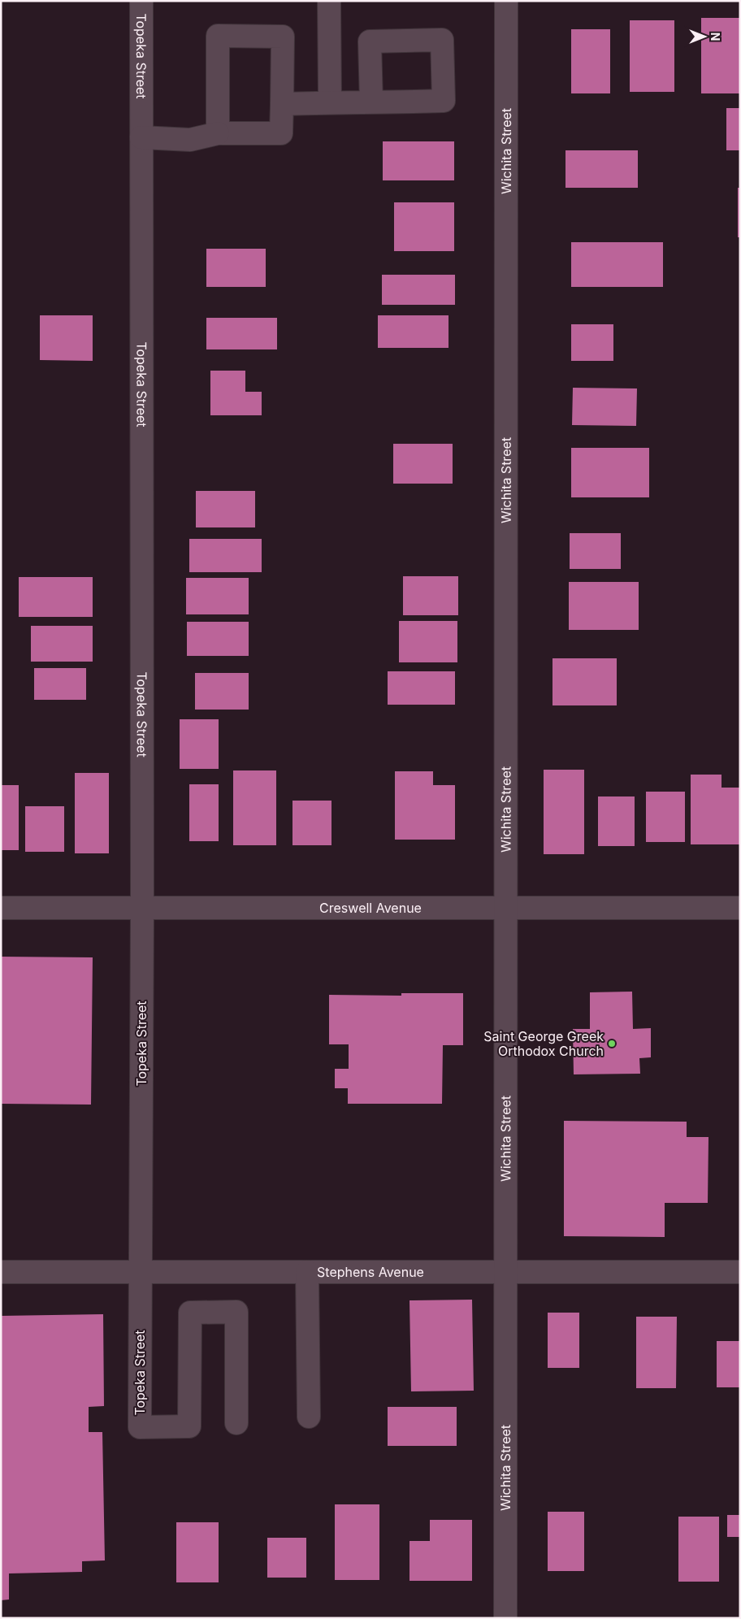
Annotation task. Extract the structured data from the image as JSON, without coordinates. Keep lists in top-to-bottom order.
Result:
{
  "streets": {
    "street": [
      "Topeka Street",
      "Wichita Street",
      "Creswell Avenue",
      "Stephens Avenue"
    ]
  },
  "crossings": [
    ["Topeka Street", "Creswell Avenue"],
    ["Topeka Street", "Stephens Avenue"],
    ["Wichita Street", "Creswell Avenue"],
    ["Wichita Street", "Stephens Avenue"]
  ],
  "places": ["Saint George Greek Orthodox Church"],
  "north": "right"
}
